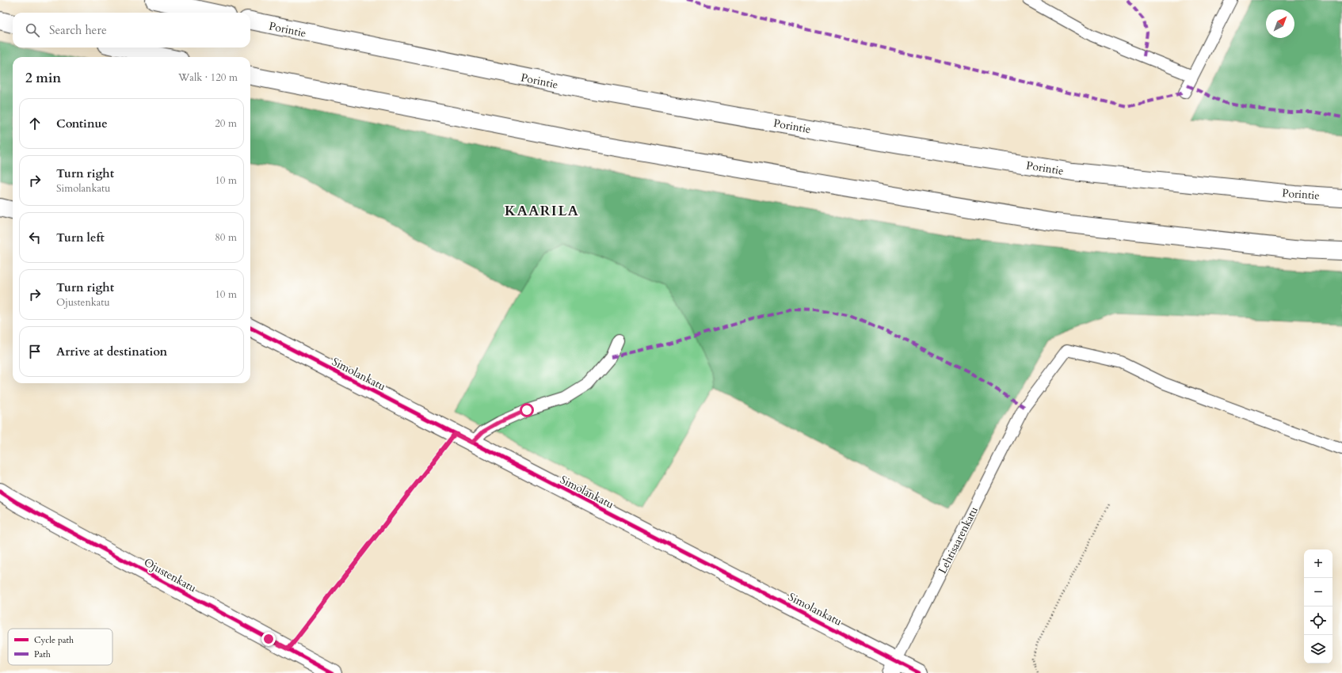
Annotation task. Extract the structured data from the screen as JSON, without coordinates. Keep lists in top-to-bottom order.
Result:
{
  "streets": {
    "main road": ["Porintie", "Simolankatu", "Ojustenkatu"],
    "lane": ["Lehtisaarenkatu"]
  },
  "crossings": [
    ["Simolankatu", "Lehtisaarenkatu"]
  ],
  "districts": ["KAARILA"],
  "legend": ["Cycle path", "Path"],
  "north": "top right",
  "page": {
    "search": "Search here",
    "heading": ["2 min", "Walk · 120 m"],
    "list": [
      ["Continue", "20 m"],
      ["Turn right", "Simolankatu", "10 m"],
      ["Turn left", "80 m"],
      ["Turn right", "Ojustenkatu", "10 m"],
      "Arrive at destination"
    ],
    "map_buttons": ["+", "−"]
  }
}
